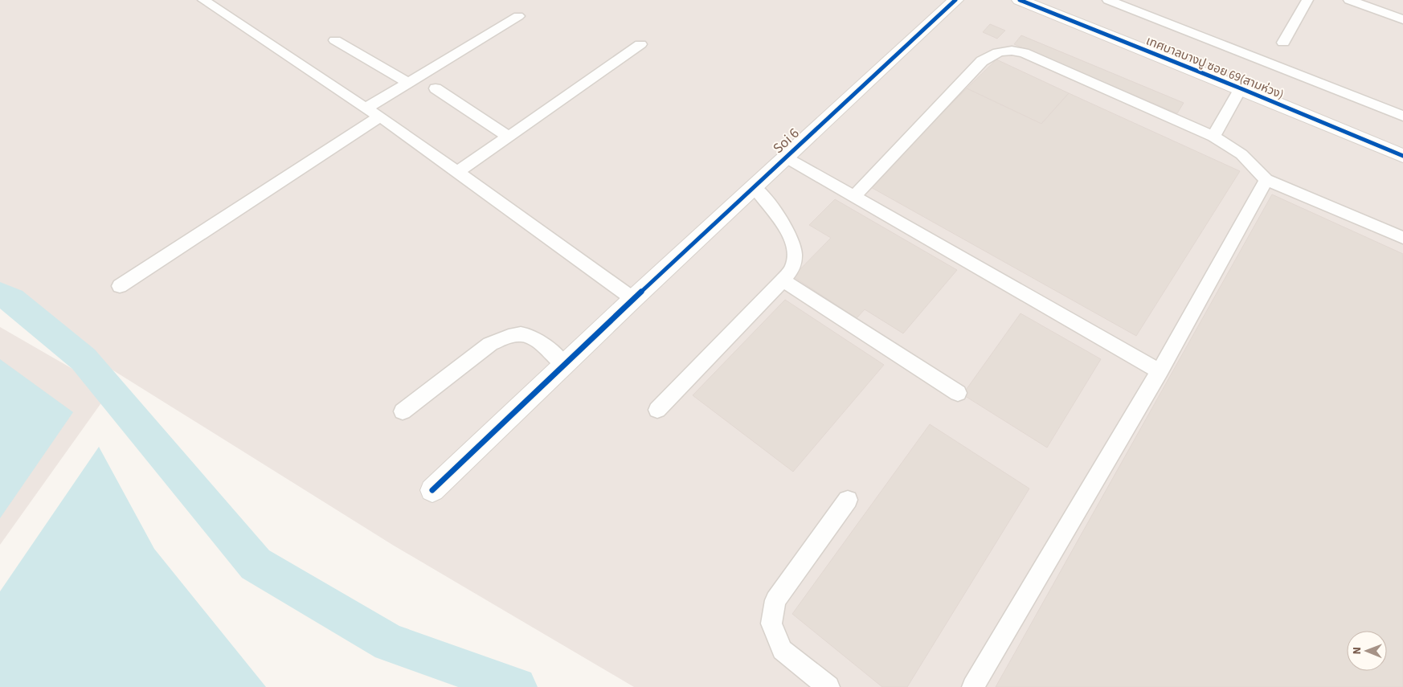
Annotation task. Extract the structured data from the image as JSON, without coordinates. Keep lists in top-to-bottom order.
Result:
{
  "streets": {
    "street": ["เทศบาลบางปู ซอย 69(สามห่วง)", "Soi 6"]
  },
  "north": "left"
}
